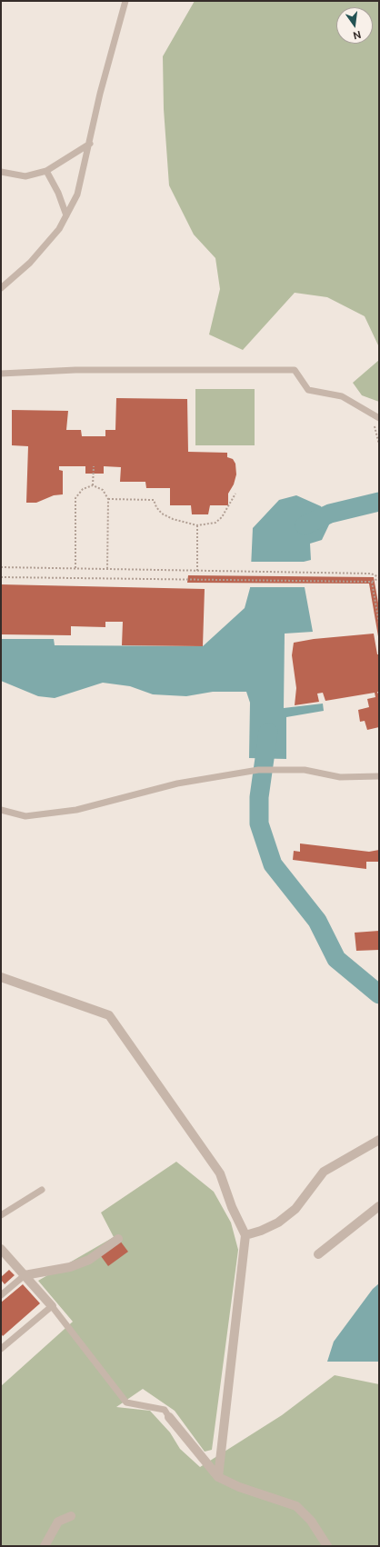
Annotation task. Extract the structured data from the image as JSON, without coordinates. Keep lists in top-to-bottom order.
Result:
{
  "north": "bottom"
}
